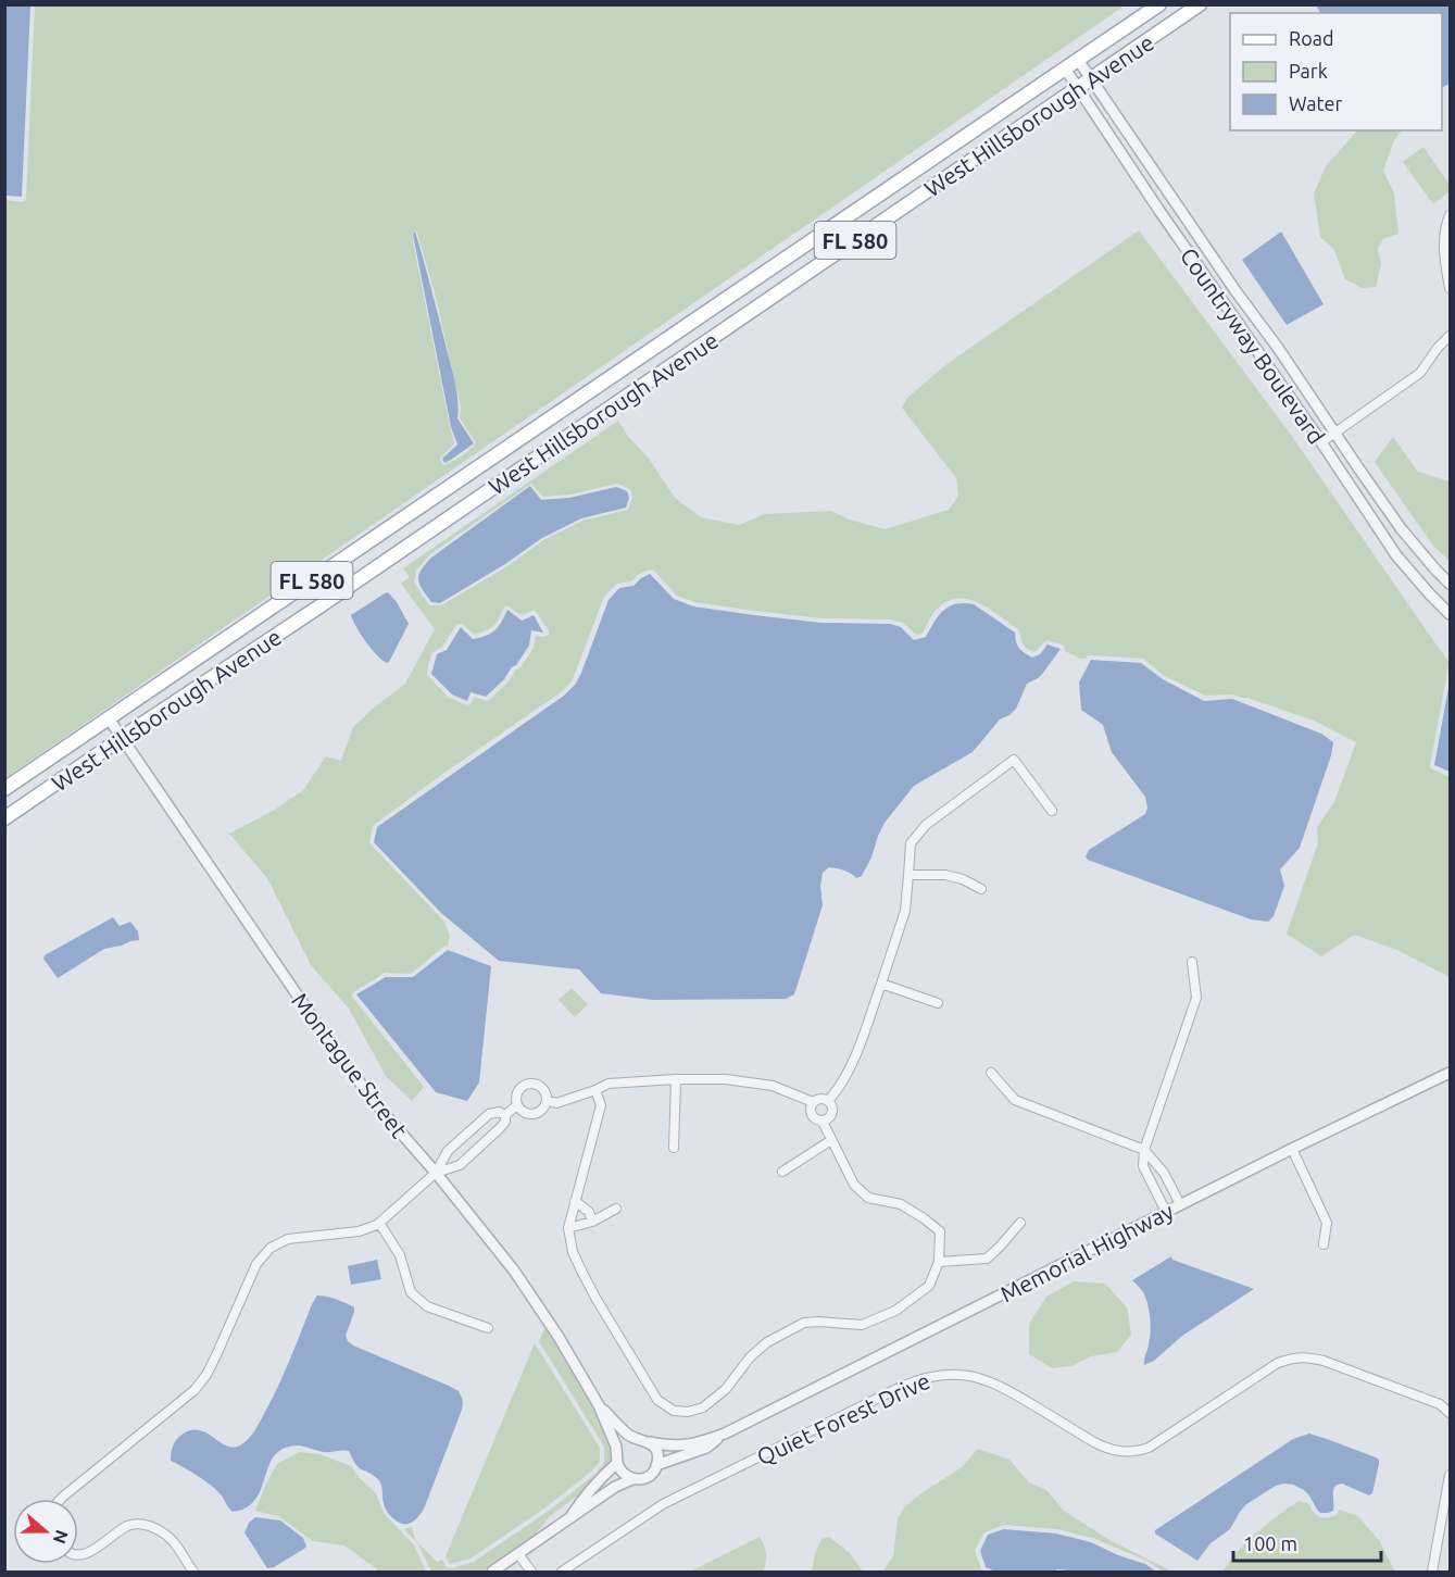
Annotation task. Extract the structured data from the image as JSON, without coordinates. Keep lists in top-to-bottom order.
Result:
{
  "streets": {
    "main road": ["West Hillsborough Avenue", "FL 580"],
    "street": [
      "Countryway Boulevard",
      "Montague Street",
      "Memorial Highway",
      "Quiet Forest Drive"
    ]
  },
  "crossings": [
    ["West Hillsborough Avenue", "Countryway Boulevard"],
    ["West Hillsborough Avenue", "Montague Street"],
    ["Montague Street", "Memorial Highway"]
  ],
  "legend": ["Road", "Park", "Water"],
  "scale_bar": "100 m",
  "north": "right"
}
